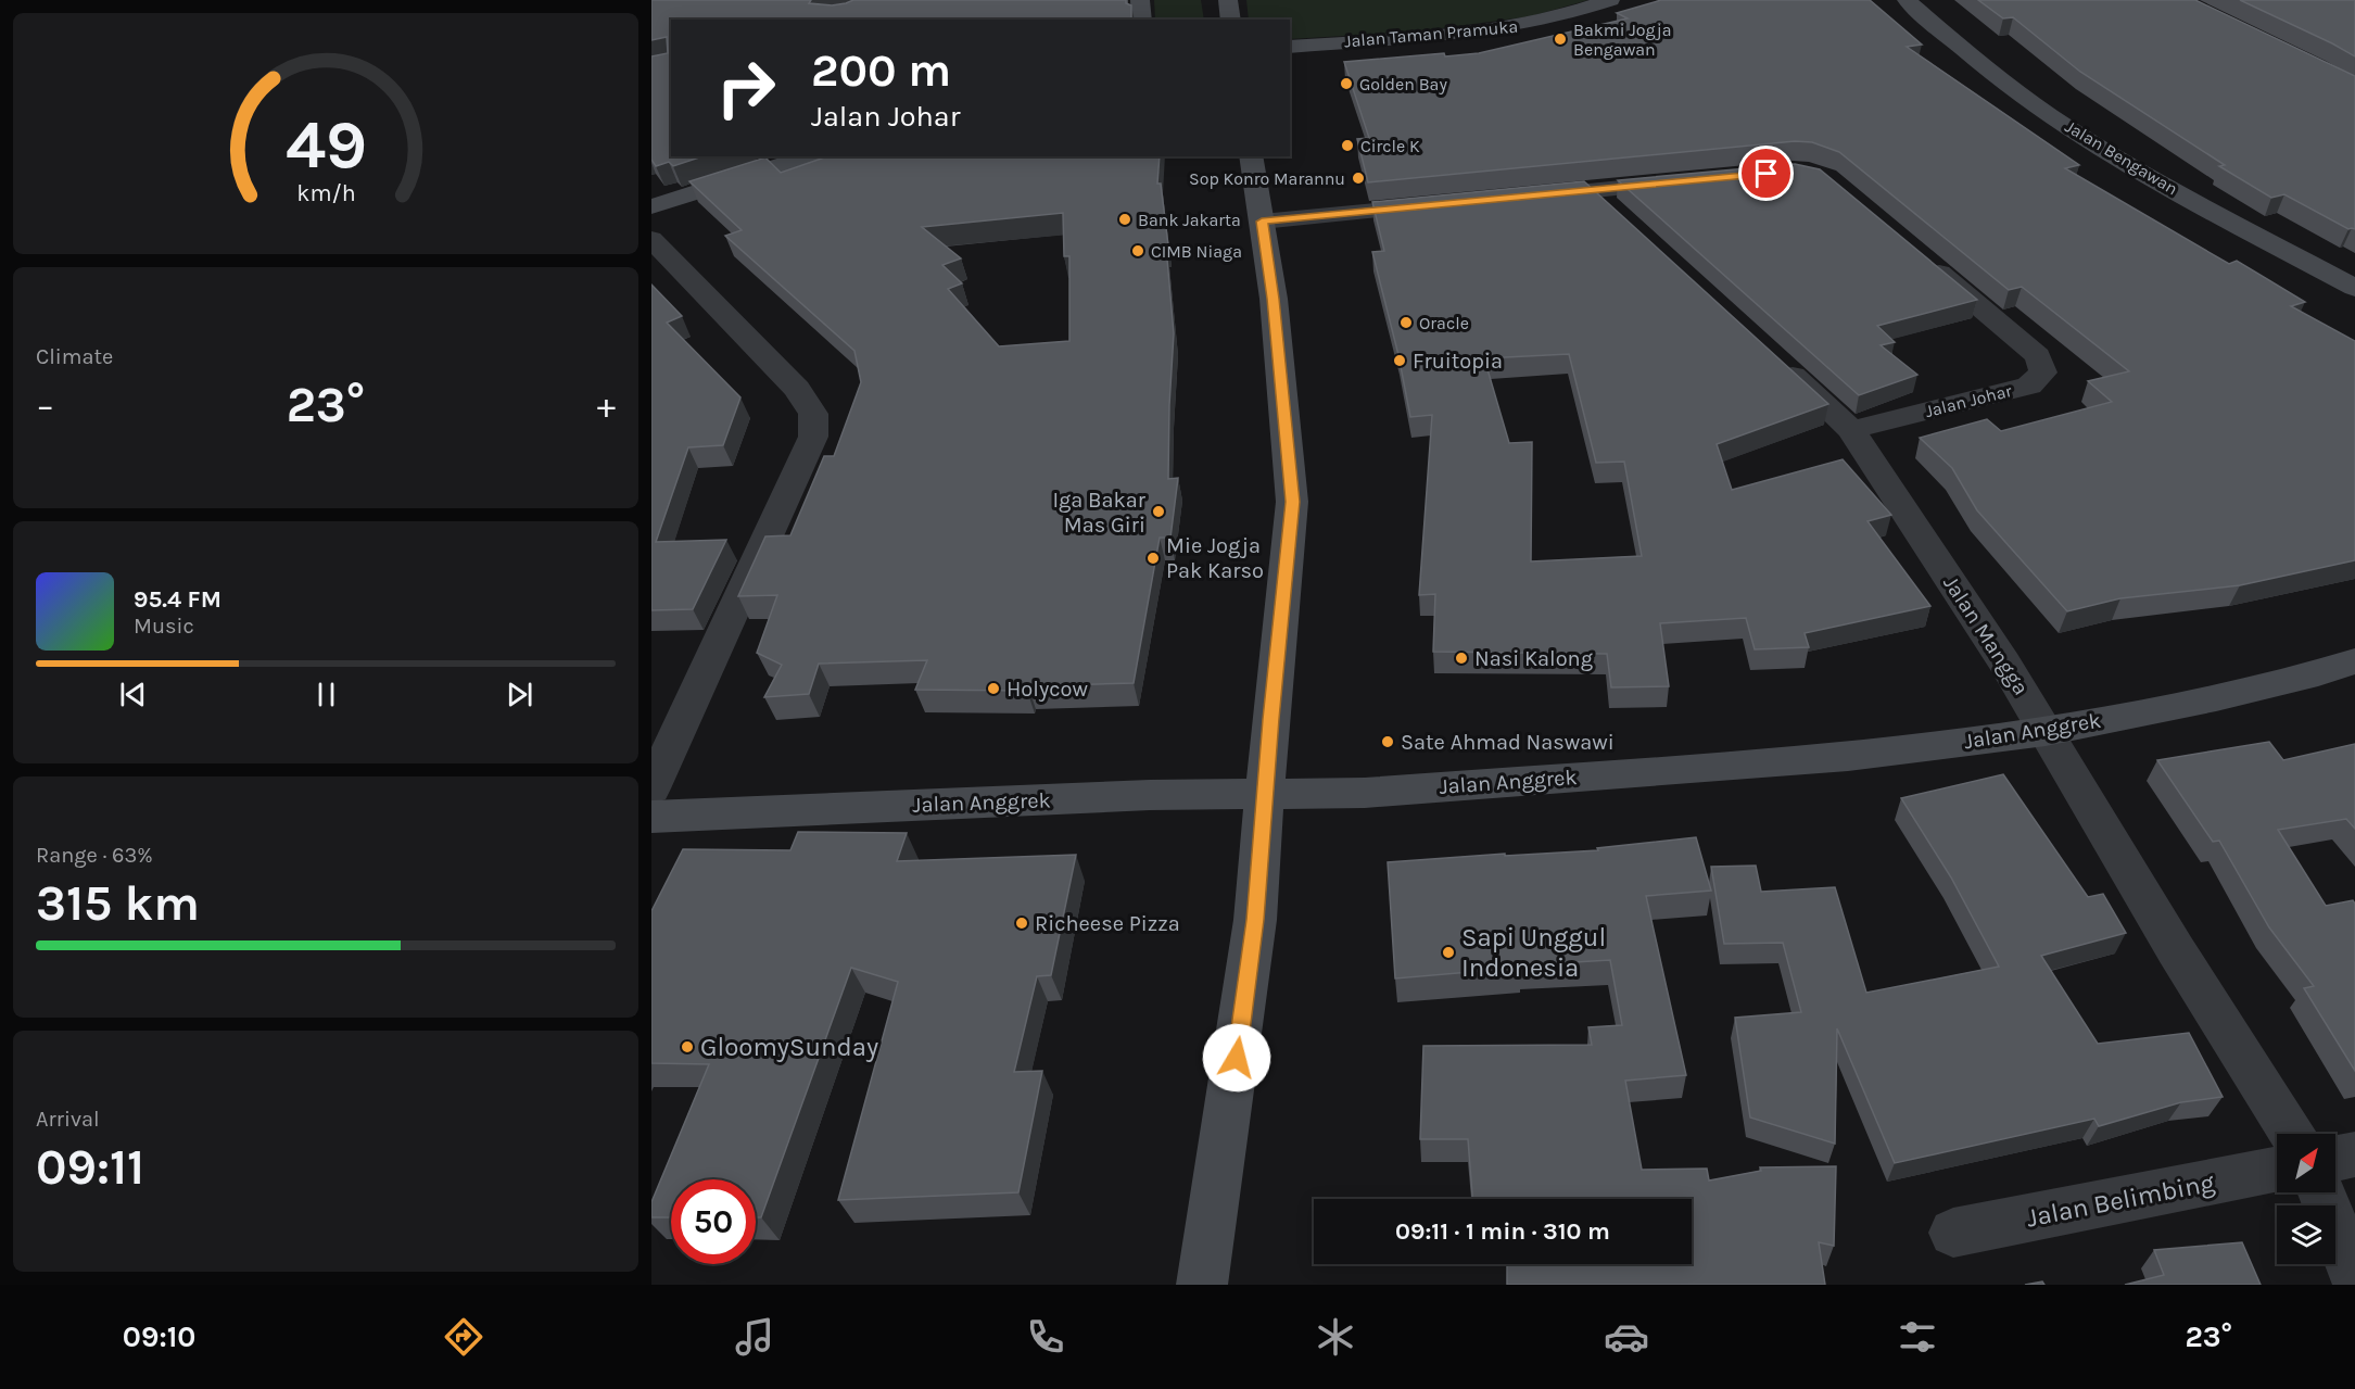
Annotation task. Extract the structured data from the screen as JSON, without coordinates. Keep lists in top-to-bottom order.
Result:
{
  "streets": {
    "street": [
      "Jalan Taman Pramuka",
      "Jalan Bengawan",
      "Jalan Johar",
      "Jalan Mangga",
      "Jalan Anggrek",
      "Jalan Belimbing"
    ]
  },
  "crossings": [
    ["Jalan Johar", "Jalan Mangga"],
    ["Jalan Mangga", "Jalan Anggrek"]
  ],
  "places": [
    "Bakmi Jogja Bengawan",
    "Golden Bay",
    "Circle K",
    "Sop Konro Marannu",
    "Bank Jakarta",
    "CIMB Niaga",
    "Oracle",
    "Fruitopia",
    "Iga Bakar Mas Giri",
    "Mie Jogja Pak Karso",
    "Nasi Kalong",
    "Holycow",
    "Sate Ahmad Naswawi",
    "Richeese Pizza",
    "Sapi Unggul Indonesia",
    "GloomySunday"
  ],
  "north": "top right",
  "page": {
    "turn": ["200 m", "Jalan Johar"],
    "tile": [
      "Climate",
      ["Range · 63%", "315 km"],
      ["Arrival", "09:11"]
    ],
    "heat": ["−", "23°", "+"],
    "song": ["95.4 FM", "Music"],
    "limit": "50",
    "trip": "09:11 · 1 min · 310 m",
    "tabs": ["09:10", "23°"],
    "gauge": ["49", "km/h"]
  }
}
